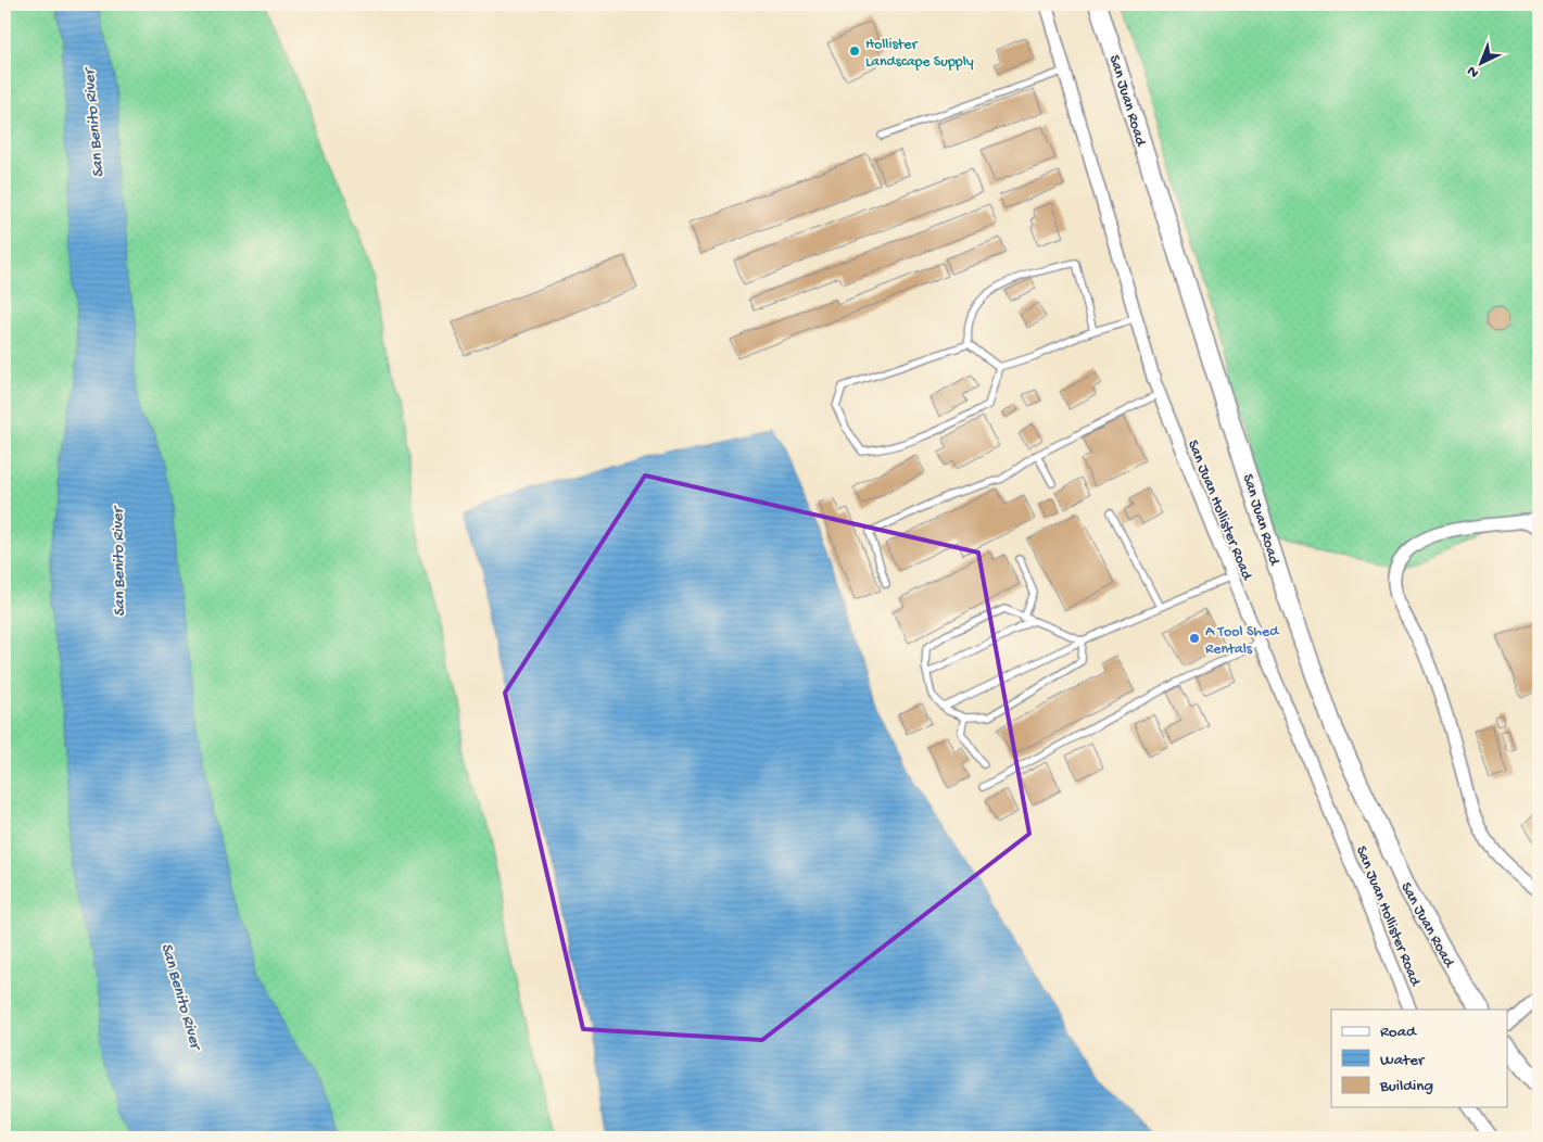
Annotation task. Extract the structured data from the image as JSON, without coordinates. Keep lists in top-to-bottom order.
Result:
{
  "streets": {
    "main road": ["San Juan Road"],
    "street": ["San Juan Hollister Road"]
  },
  "water": ["San Benito River"],
  "places": ["Hollister Landscape Supply", "A Tool Shed Rentals"],
  "legend": ["Road", "Water", "Building"],
  "north": "bottom left"
}
